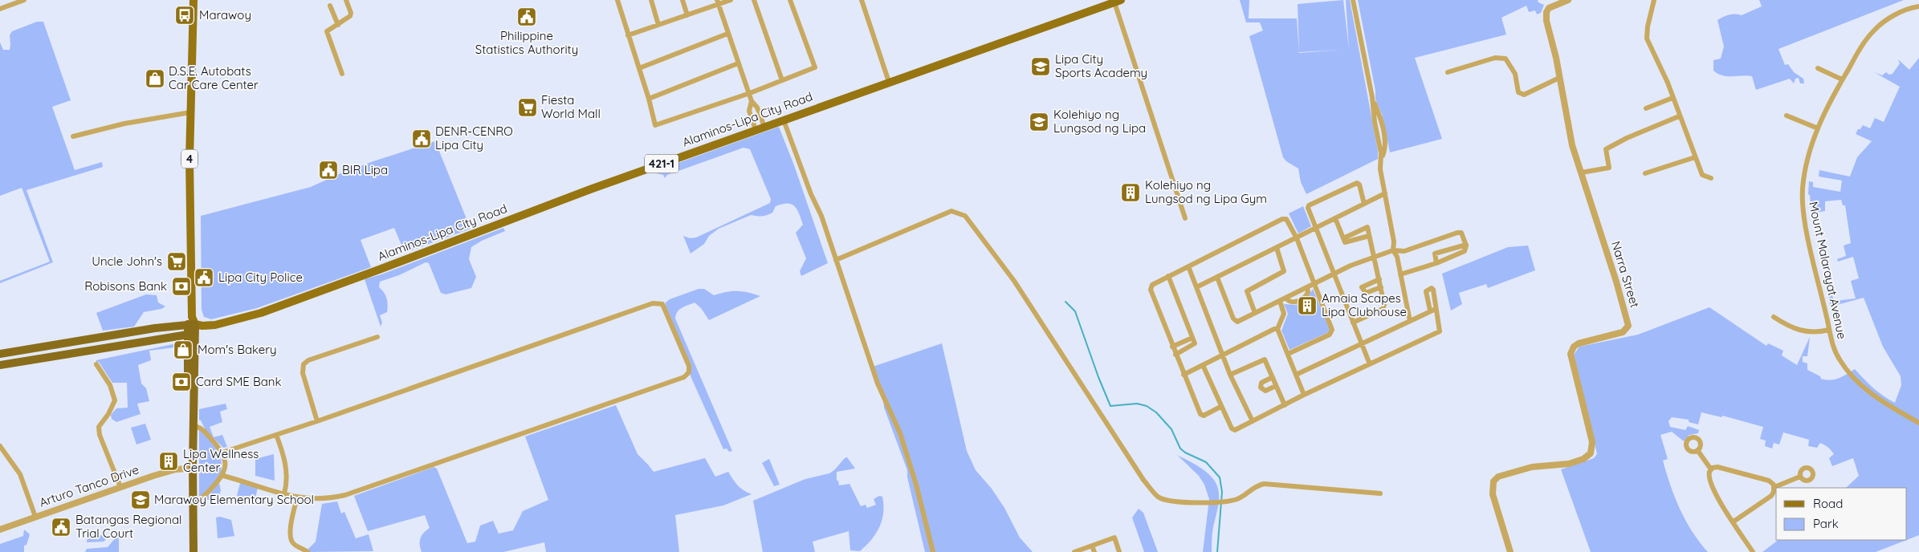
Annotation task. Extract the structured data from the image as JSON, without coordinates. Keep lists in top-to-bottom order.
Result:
{
  "streets": {
    "highway": ["4"],
    "main road": ["Alaminos-Lipa City Road", "421-1"],
    "street": ["Mount Malarayat Avenue", "Narra Street", "Arturo Tanco Drive"]
  },
  "crossings": [
    ["Alaminos-Lipa City Road", "4"],
    ["4", "Arturo Tanco Drive"]
  ],
  "places": {
    "bus stop": ["Marawoy"],
    "public building": [
      "Philippine Statistics Authority",
      "DENR-CENRO Lipa City",
      "BIR Lipa",
      "Lipa City Police",
      "Batangas Regional Trial Court"
    ],
    "school or university": ["Lipa City Sports Academy", "Kolehiyo ng Lungsod ng Lipa", "Marawoy Elementary School"],
    "shop": ["D.S.E. Autobats Car Care Center", "Mom's Bakery"],
    "supermarket": ["Fiesta World Mall", "Uncle John's"],
    "building": ["Kolehiyo ng Lungsod ng Lipa Gym", "Amaia Scapes Lipa Clubhouse", "Lipa Wellness Center"],
    "bank": ["Robisons Bank", "Card SME Bank"]
  },
  "legend": ["Road", "Park"]
}
